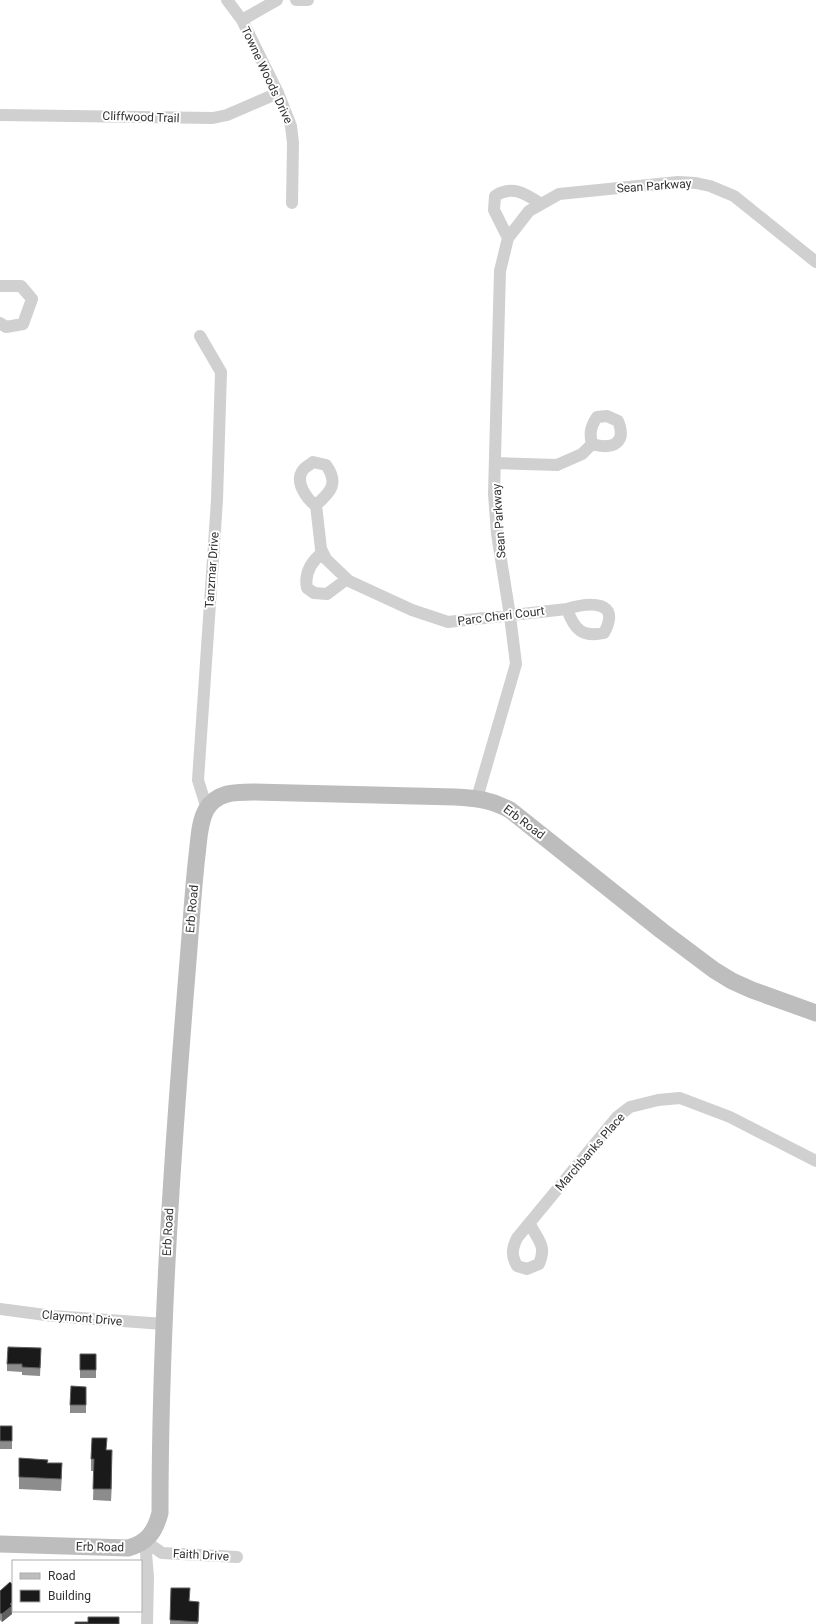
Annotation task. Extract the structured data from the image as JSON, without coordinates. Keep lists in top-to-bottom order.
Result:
{
  "streets": {
    "street": [
      "Towne Woods Drive",
      "Cliffwood Trail",
      "Sean Parkway",
      "Tanzmar Drive",
      "Parc Cheri Court",
      "Erb Road",
      "Marchbanks Place",
      "Claymont Drive",
      "Faith Drive"
    ]
  },
  "crossings": [
    ["Towne Woods Drive", "Cliffwood Trail"],
    ["Sean Parkway", "Parc Cheri Court"],
    ["Sean Parkway", "Erb Road"],
    ["Tanzmar Drive", "Erb Road"],
    ["Erb Road", "Claymont Drive"],
    ["Erb Road", "Faith Drive"]
  ],
  "legend": ["Road", "Building"]
}
